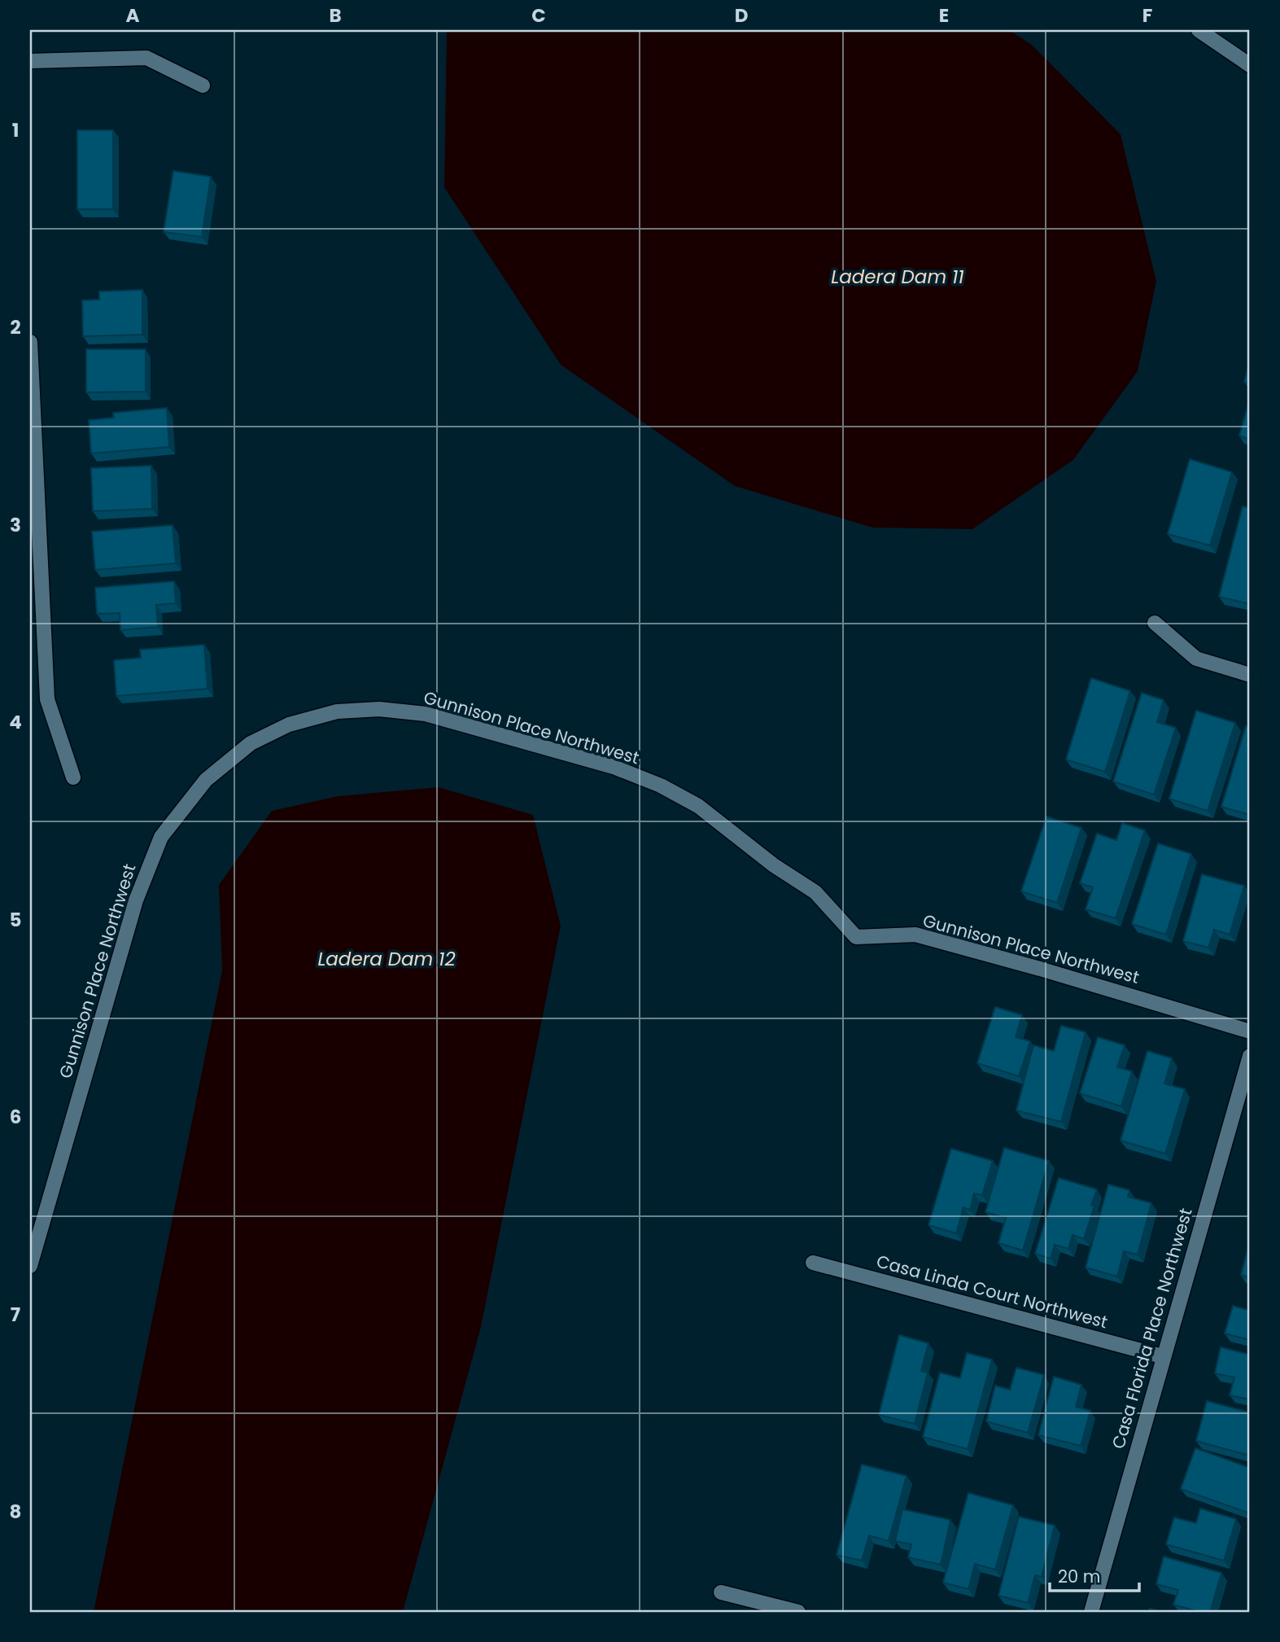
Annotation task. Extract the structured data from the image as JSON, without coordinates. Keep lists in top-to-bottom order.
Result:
{
  "streets": {
    "street": ["Gunnison Place Northwest", "Casa Linda Court Northwest", "Casa Florida Place Northwest"]
  },
  "crossings": [
    ["Casa Linda Court Northwest", "Casa Florida Place Northwest"]
  ],
  "water": ["Ladera Dam 11", "Ladera Dam 12"],
  "scale_bar": "20 m",
  "grid": {
    "columns": [
      "A",
      "B",
      "C",
      "D",
      "E",
      "F"
    ],
    "rows": [
      "1",
      "2",
      "3",
      "4",
      "5",
      "6",
      "7",
      "8"
    ]
  }
}
